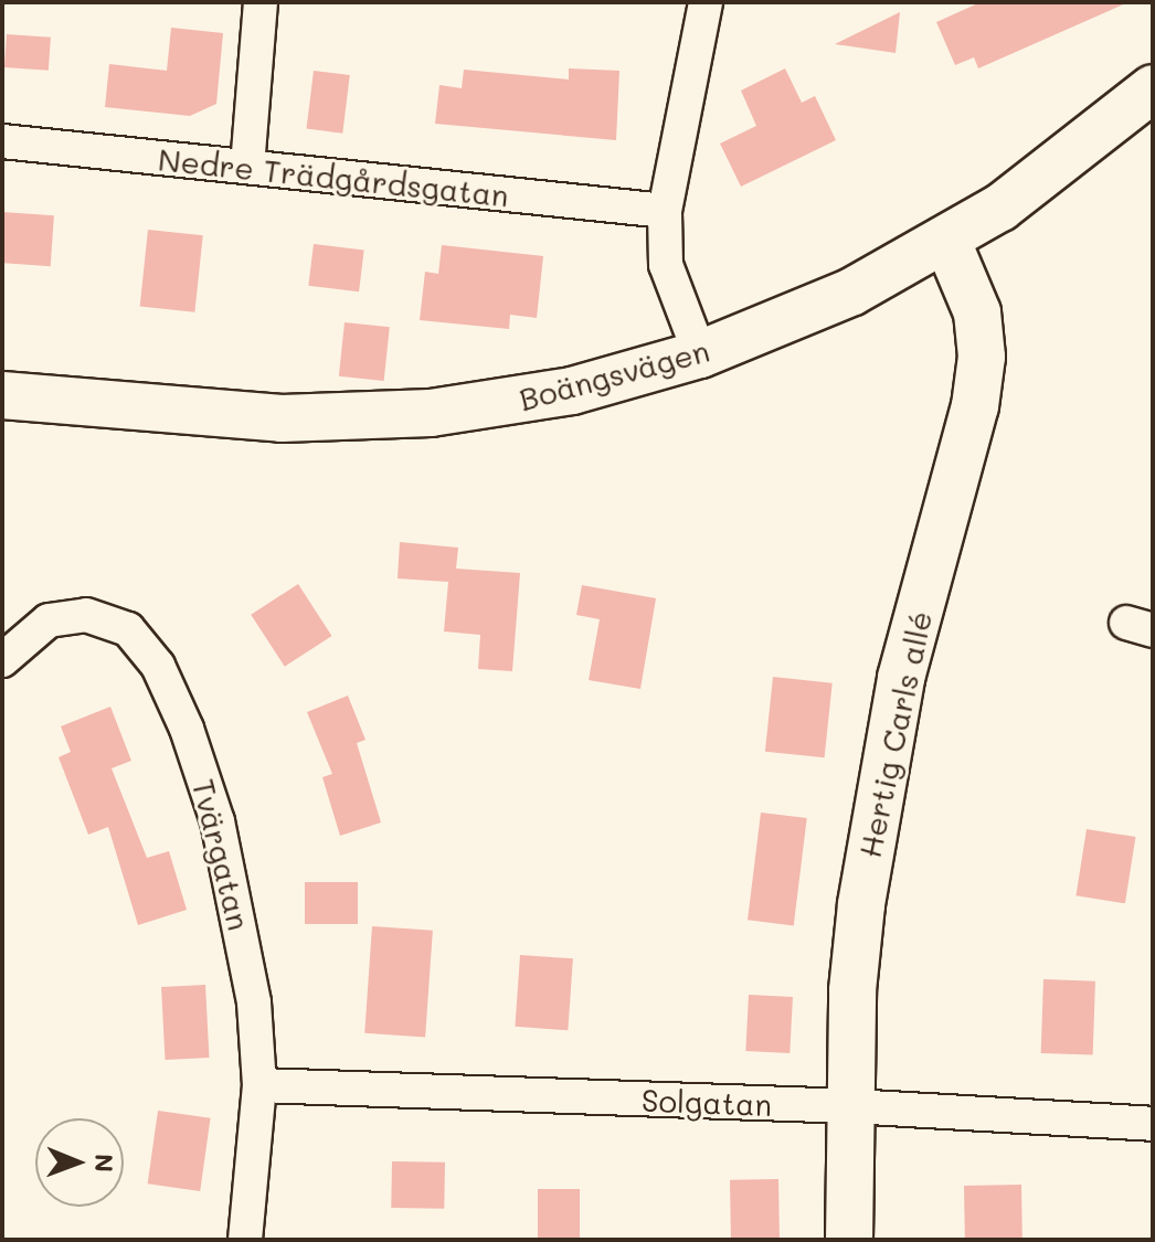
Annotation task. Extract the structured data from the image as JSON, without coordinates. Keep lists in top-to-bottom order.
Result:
{
  "streets": {
    "street": [
      "Nedre Trädgårdsgatan",
      "Boängsvägen",
      "Hertig Carls allé",
      "Tvärgatan",
      "Solgatan"
    ]
  },
  "crossings": [
    ["Boängsvägen", "Hertig Carls allé"],
    ["Hertig Carls allé", "Solgatan"],
    ["Tvärgatan", "Solgatan"]
  ],
  "north": "right"
}
